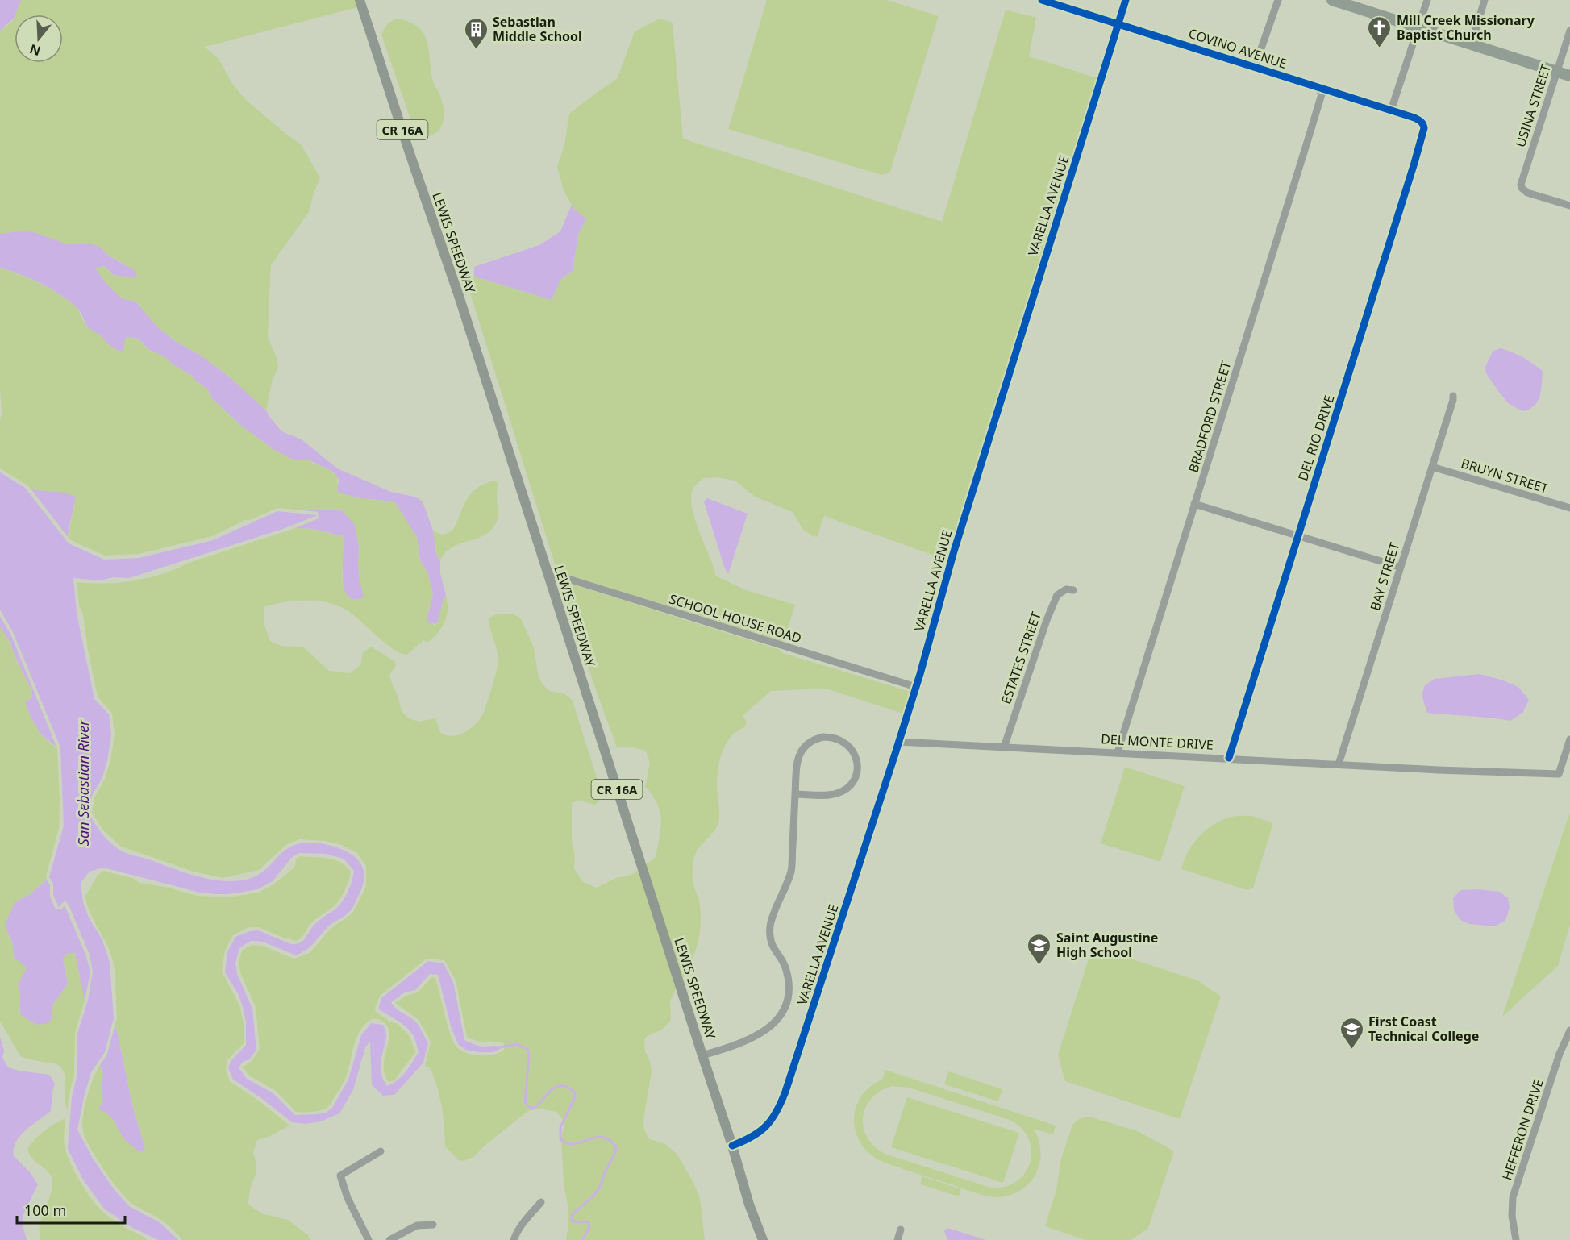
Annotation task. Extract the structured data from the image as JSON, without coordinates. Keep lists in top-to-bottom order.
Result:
{
  "streets": {
    "main road": ["CR 16A", "LEWIS SPEEDWAY"],
    "street": [
      "COVINO AVENUE",
      "USINA STREET",
      "VARELLA AVENUE",
      "BRADFORD STREET",
      "DEL RIO DRIVE",
      "BRUYN STREET",
      "BAY STREET",
      "SCHOOL HOUSE ROAD",
      "ESTATES STREET",
      "DEL MONTE DRIVE",
      "HEFFERON DRIVE"
    ]
  },
  "crossings": [
    ["COVINO AVENUE", "VARELLA AVENUE"],
    ["COVINO AVENUE", "BRADFORD STREET"],
    ["COVINO AVENUE", "DEL RIO DRIVE"],
    ["VARELLA AVENUE", "LEWIS SPEEDWAY"],
    ["VARELLA AVENUE", "SCHOOL HOUSE ROAD"],
    ["VARELLA AVENUE", "DEL MONTE DRIVE"],
    ["LEWIS SPEEDWAY", "SCHOOL HOUSE ROAD"],
    ["BRADFORD STREET", "DEL MONTE DRIVE"],
    ["DEL RIO DRIVE", "DEL MONTE DRIVE"],
    ["BRUYN STREET", "BAY STREET"],
    ["BAY STREET", "DEL MONTE DRIVE"],
    ["ESTATES STREET", "DEL MONTE DRIVE"]
  ],
  "water": ["San Sebastian River"],
  "places": {
    "church": ["Mill Creek Missionary Baptist Church"],
    "building": ["Sebastian Middle School"],
    "school or university": ["Saint Augustine High School", "First Coast Technical College"]
  },
  "scale_bar": "100 m",
  "north": "bottom"
}
